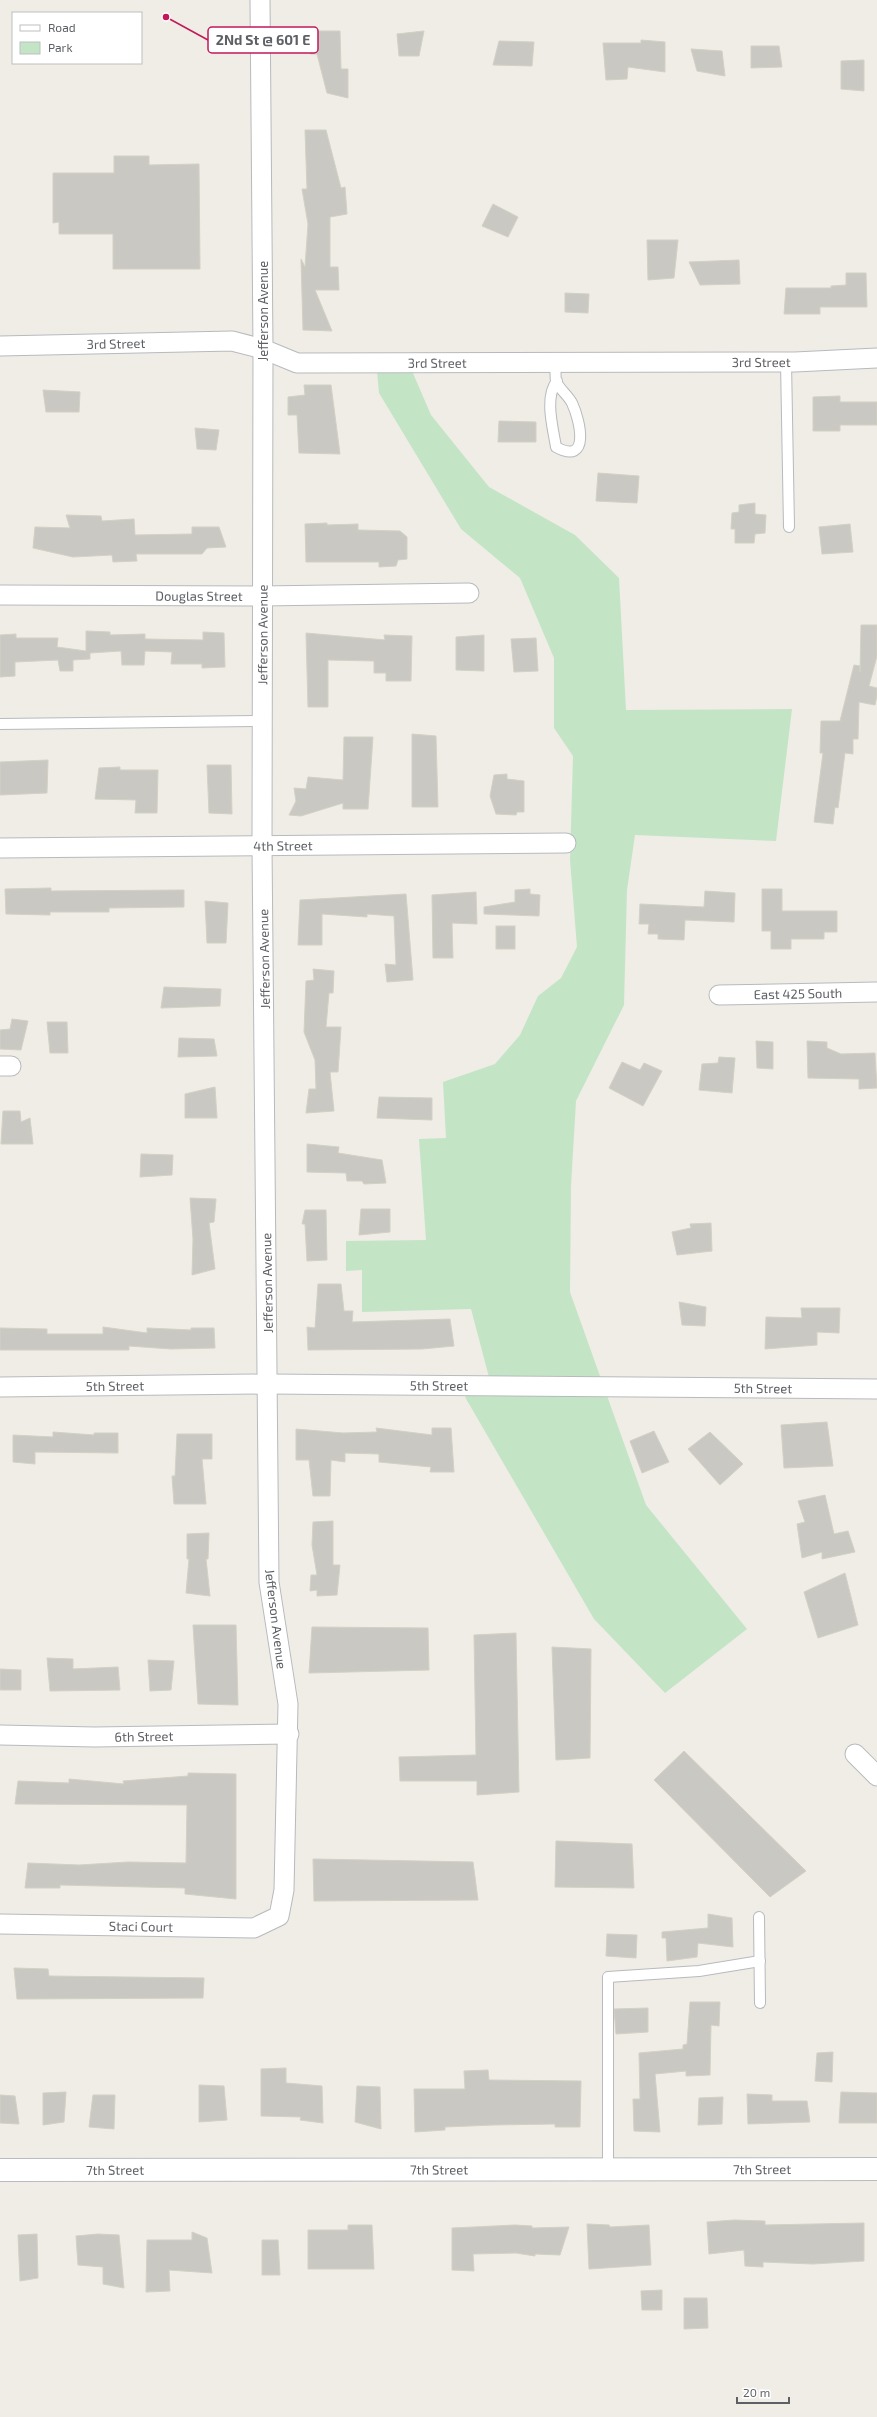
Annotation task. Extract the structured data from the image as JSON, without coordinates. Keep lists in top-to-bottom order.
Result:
{
  "streets": {
    "street": [
      "Jefferson Avenue",
      "3rd Street",
      "Douglas Street",
      "4th Street",
      "East 425 South",
      "5th Street",
      "6th Street",
      "Staci Court",
      "7th Street"
    ]
  },
  "crossings": [
    ["Jefferson Avenue", "3rd Street"],
    ["Jefferson Avenue", "Douglas Street"],
    ["Jefferson Avenue", "4th Street"],
    ["Jefferson Avenue", "5th Street"],
    ["Jefferson Avenue", "6th Street"],
    ["Jefferson Avenue", "Staci Court"]
  ],
  "places": ["2Nd St @ 601 E"],
  "legend": ["Road", "Park"],
  "scale_bar": "20 m"
}
